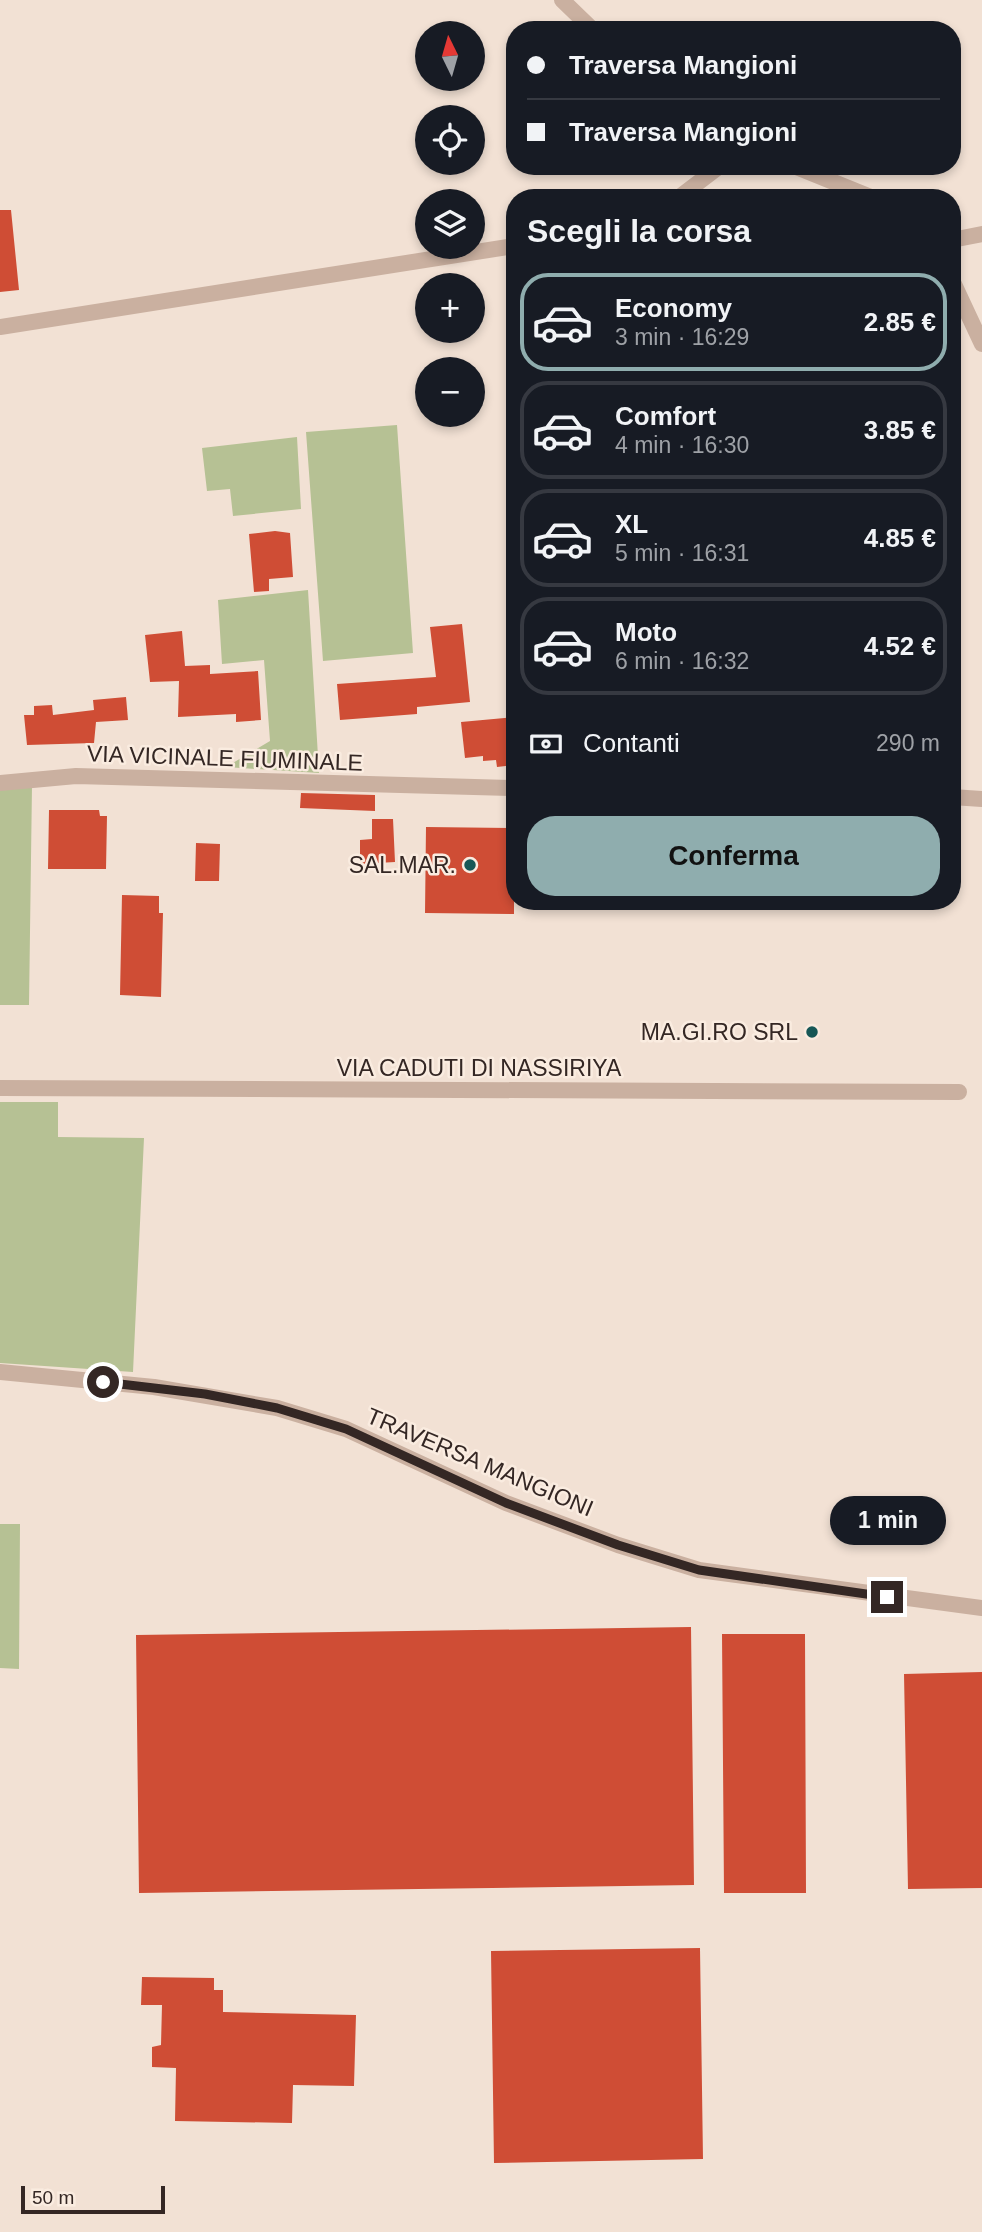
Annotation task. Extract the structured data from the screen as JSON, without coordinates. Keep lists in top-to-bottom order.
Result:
{
  "streets": {
    "street": ["VIA VICINALE FIUMINALE", "VIA CADUTI DI NASSIRIYA", "TRAVERSA MANGIONI"]
  },
  "places": ["SAL.MAR.", "MA.GI.RO SRL"],
  "scale_bar": "50 m",
  "north": "top",
  "page": {
    "map_buttons": ["+", "−"],
    "banner": ["Traversa Mangioni", "Traversa Mangioni"],
    "heading": "Scegli la corsa",
    "list": [
      {
        "name": "Economy",
        "note": "3 min · 16:29",
        "value": "2.85 €"
      },
      {
        "name": "Comfort",
        "note": "4 min · 16:30",
        "value": "3.85 €"
      },
      {
        "name": "XL",
        "note": "5 min · 16:31",
        "value": "4.85 €"
      },
      {
        "name": "Moto",
        "note": "6 min · 16:32",
        "value": "4.52 €"
      }
    ],
    "pay": ["Contanti", "290 m"],
    "buttons": "Conferma",
    "bubble": "1 min",
    "scale": "50 m"
  }
}
